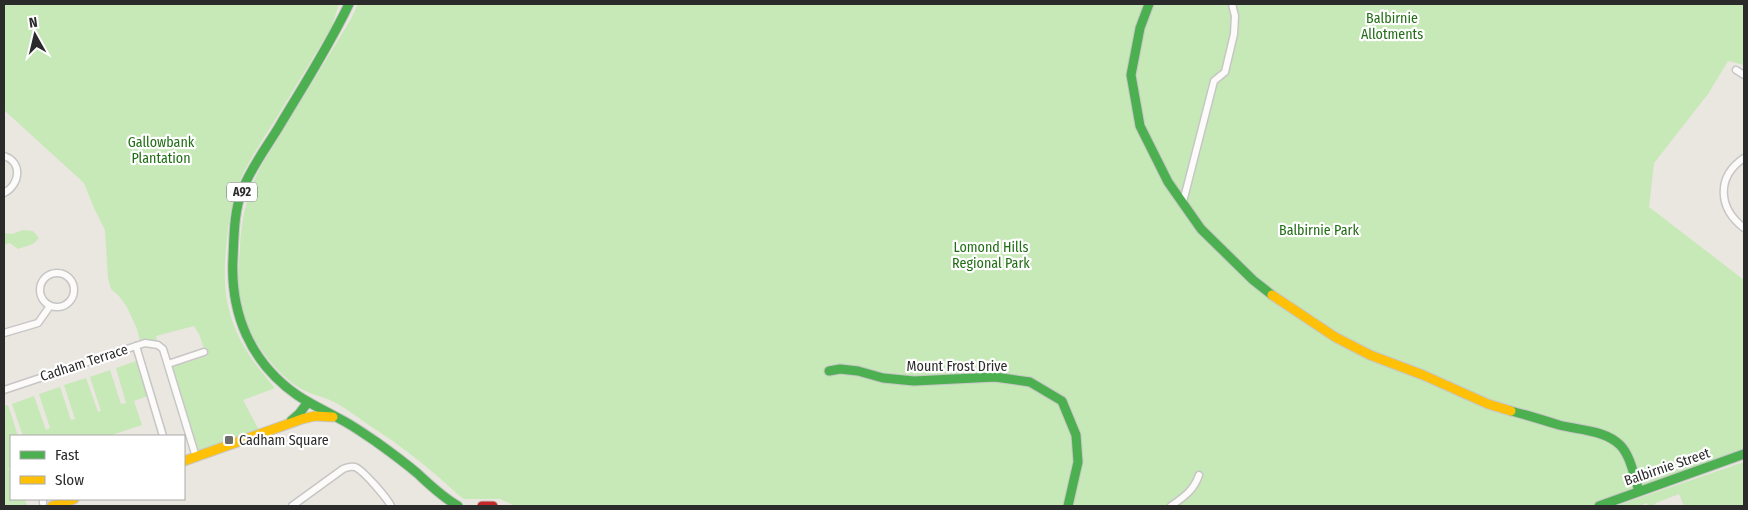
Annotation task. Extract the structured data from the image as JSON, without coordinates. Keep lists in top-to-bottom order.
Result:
{
  "streets": {
    "main road": ["A92", "Mount Frost Drive", "Balbirnie Street"],
    "street": ["Cadham Terrace"]
  },
  "parks": [
    "Balbirnie Allotments",
    "Gallowbank Plantation",
    "Balbirnie Park",
    "Lomond Hills Regional Park"
  ],
  "places": {
    "transit": ["Cadham Square"]
  },
  "legend": ["Fast", "Slow"],
  "north": "top"
}
